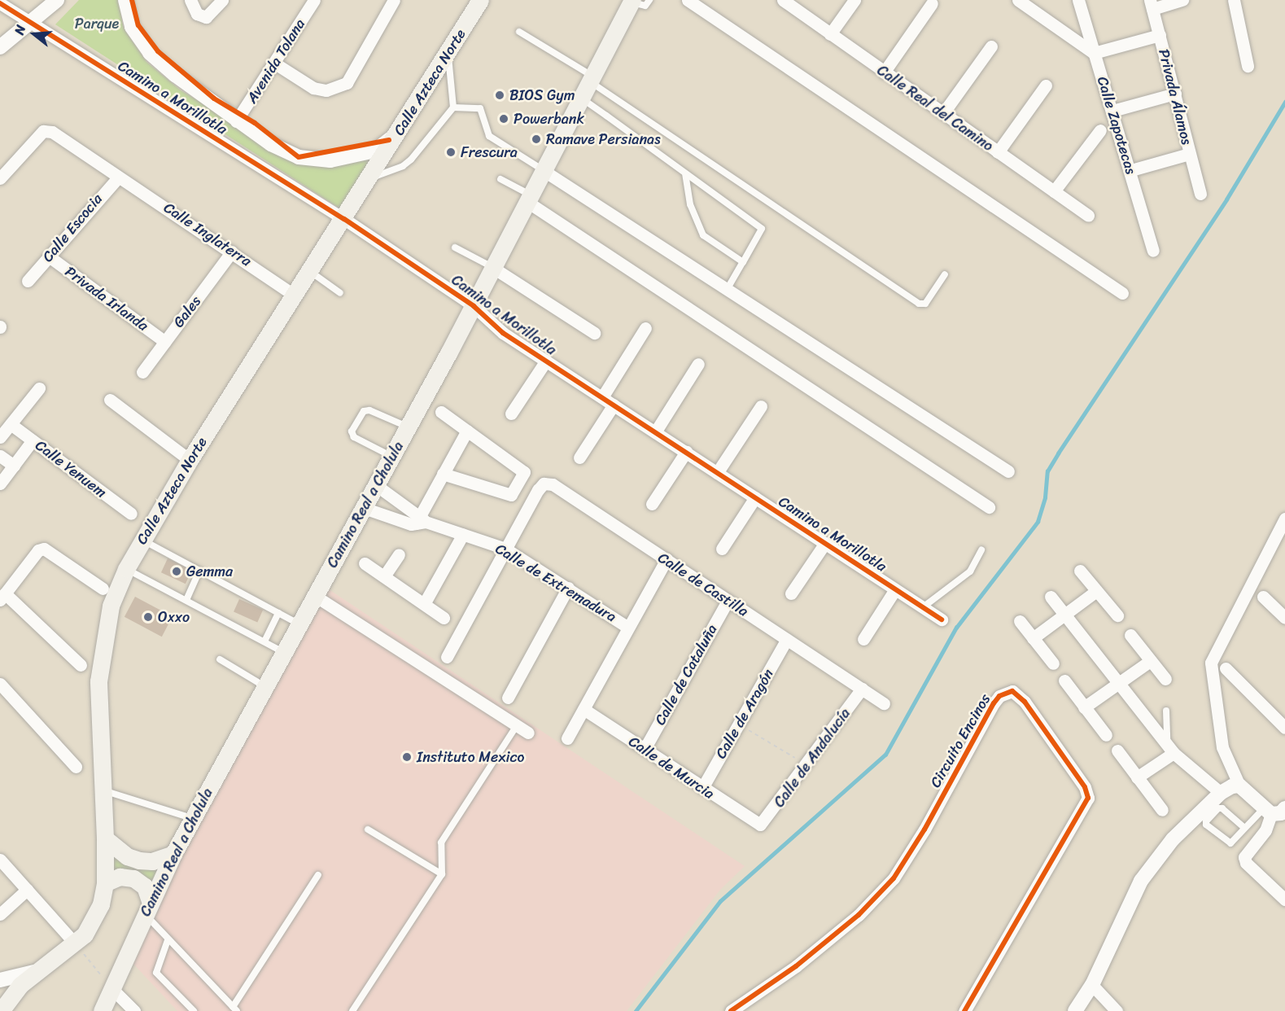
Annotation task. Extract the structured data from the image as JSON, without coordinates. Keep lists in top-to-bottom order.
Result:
{
  "streets": {
    "main road": ["Calle Azteca Norte", "Camino Real a Cholula"],
    "street": [
      "Avenida Tolana",
      "Privada Álamos",
      "Camino a Morillotla",
      "Calle Real del Camino",
      "Calle Zapotecas",
      "Calle Escocia",
      "Calle Inglaterra",
      "Privada Irlanda",
      "Gales",
      "Calle Yenuem",
      "Calle de Extremadura",
      "Calle de Castilla",
      "Calle de Cataluña",
      "Calle de Aragón",
      "Circuito Encinos",
      "Calle de Andalucía",
      "Calle de Murcia"
    ]
  },
  "crossings": [
    ["Calle Azteca Norte", "Camino a Morillotla"],
    ["Calle Azteca Norte", "Calle Inglaterra"],
    ["Camino a Morillotla", "Camino Real a Cholula"],
    ["Calle Escocia", "Calle Inglaterra"],
    ["Calle Escocia", "Privada Irlanda"],
    ["Calle Inglaterra", "Gales"],
    ["Privada Irlanda", "Gales"],
    ["Camino Real a Cholula", "Calle de Extremadura"],
    ["Calle de Extremadura", "Calle de Castilla"],
    ["Calle de Castilla", "Calle de Cataluña"],
    ["Calle de Castilla", "Calle de Aragón"],
    ["Calle de Castilla", "Calle de Andalucía"],
    ["Calle de Cataluña", "Calle de Murcia"],
    ["Calle de Aragón", "Calle de Murcia"],
    ["Calle de Andalucía", "Calle de Murcia"]
  ],
  "parks": ["Parque"],
  "places": [
    "BIOS Gym",
    "Powerbank",
    "Ramave Persianas",
    "Frescura",
    "Gemma",
    "Oxxo",
    "Instituto Mexico"
  ],
  "north": "left"
}
